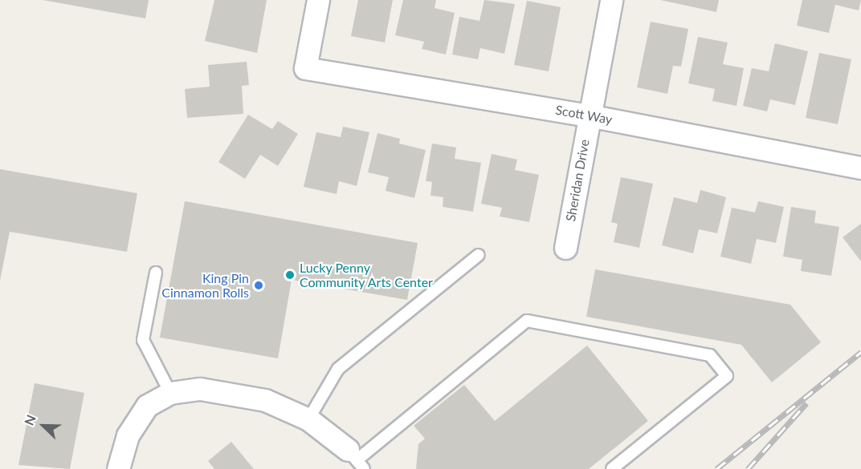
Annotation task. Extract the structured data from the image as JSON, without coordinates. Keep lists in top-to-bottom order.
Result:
{
  "streets": {
    "street": ["Scott Way", "Sheridan Drive"]
  },
  "crossings": [
    ["Scott Way", "Sheridan Drive"]
  ],
  "places": ["Lucky Penny Community Arts Center", "King Pin Cinnamon Rolls"],
  "north": "top left"
}
